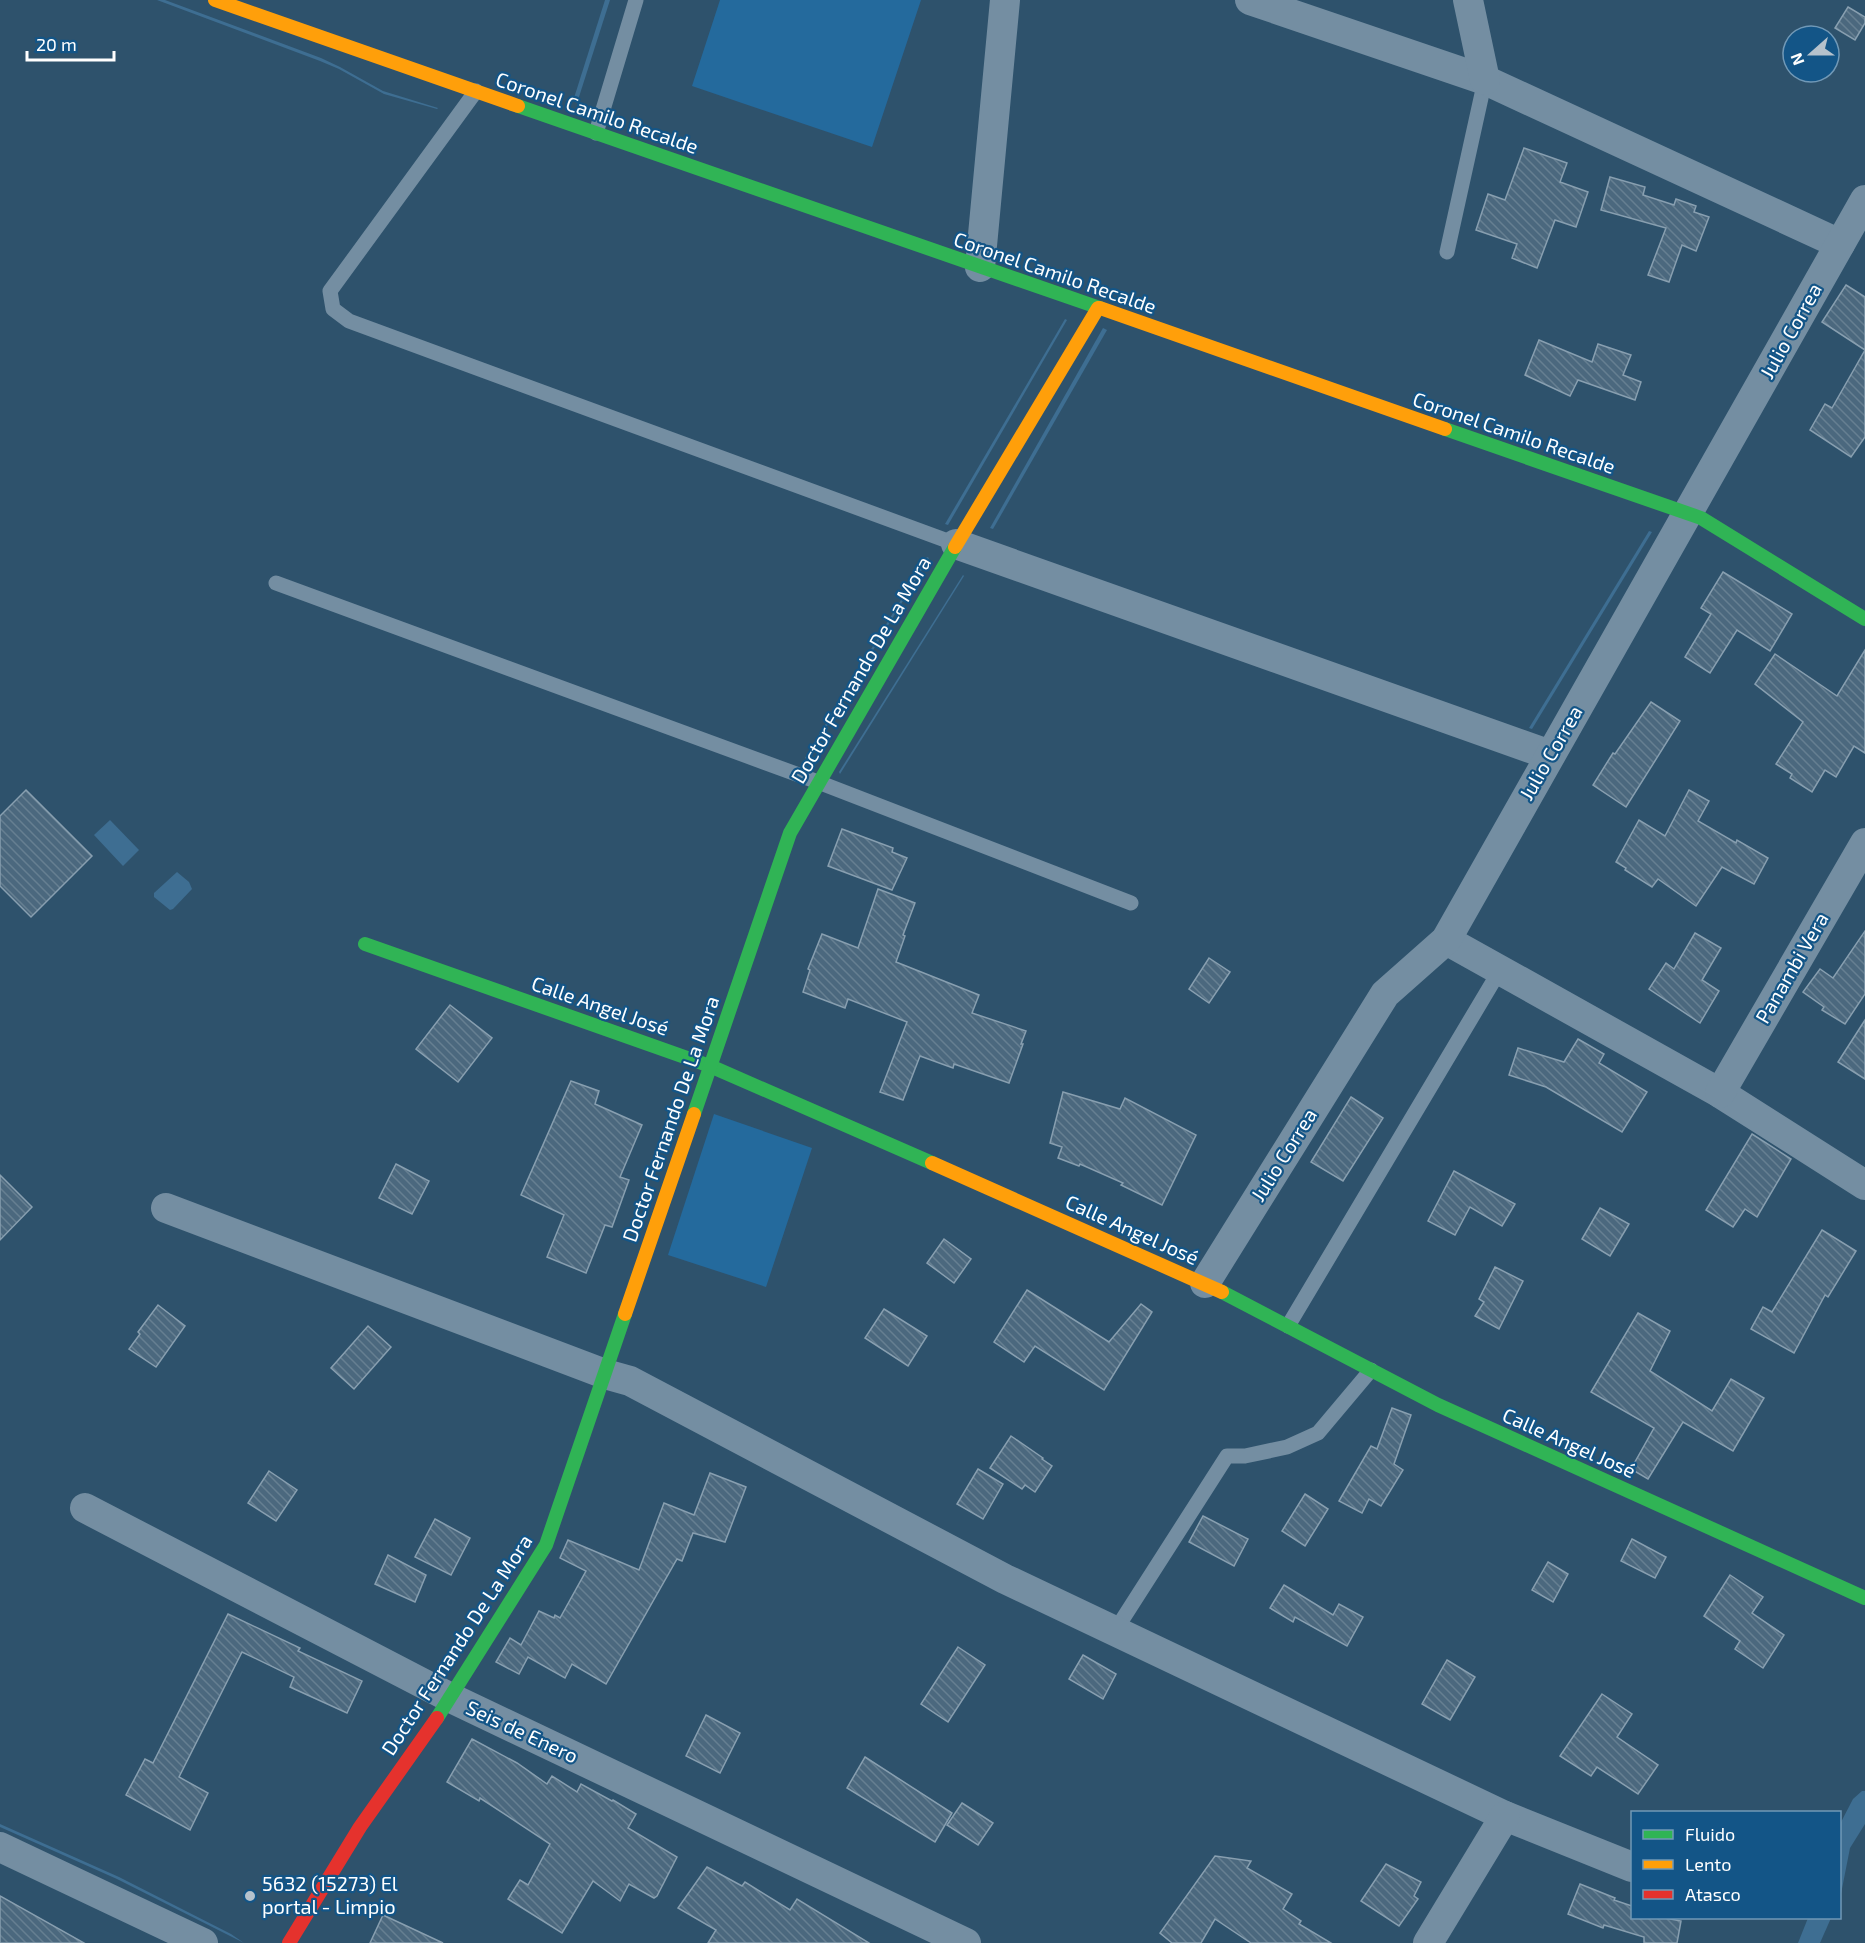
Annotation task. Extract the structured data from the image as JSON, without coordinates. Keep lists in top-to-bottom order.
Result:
{
  "streets": {
    "street": [
      "Coronel Camilo Recalde",
      "Julio Correa",
      "Doctor Fernando De La Mora",
      "Panambi Vera",
      "Calle Angel José",
      "Seis de Enero"
    ]
  },
  "crossings": [
    ["Coronel Camilo Recalde", "Julio Correa"],
    ["Coronel Camilo Recalde", "Doctor Fernando De La Mora"],
    ["Julio Correa", "Calle Angel José"],
    ["Doctor Fernando De La Mora", "Calle Angel José"],
    ["Doctor Fernando De La Mora", "Seis de Enero"]
  ],
  "places": ["5632 (15273) El portal - Limpio"],
  "legend": ["Fluido", "Lento", "Atasco"],
  "scale_bar": "20 m",
  "north": "left"
}
